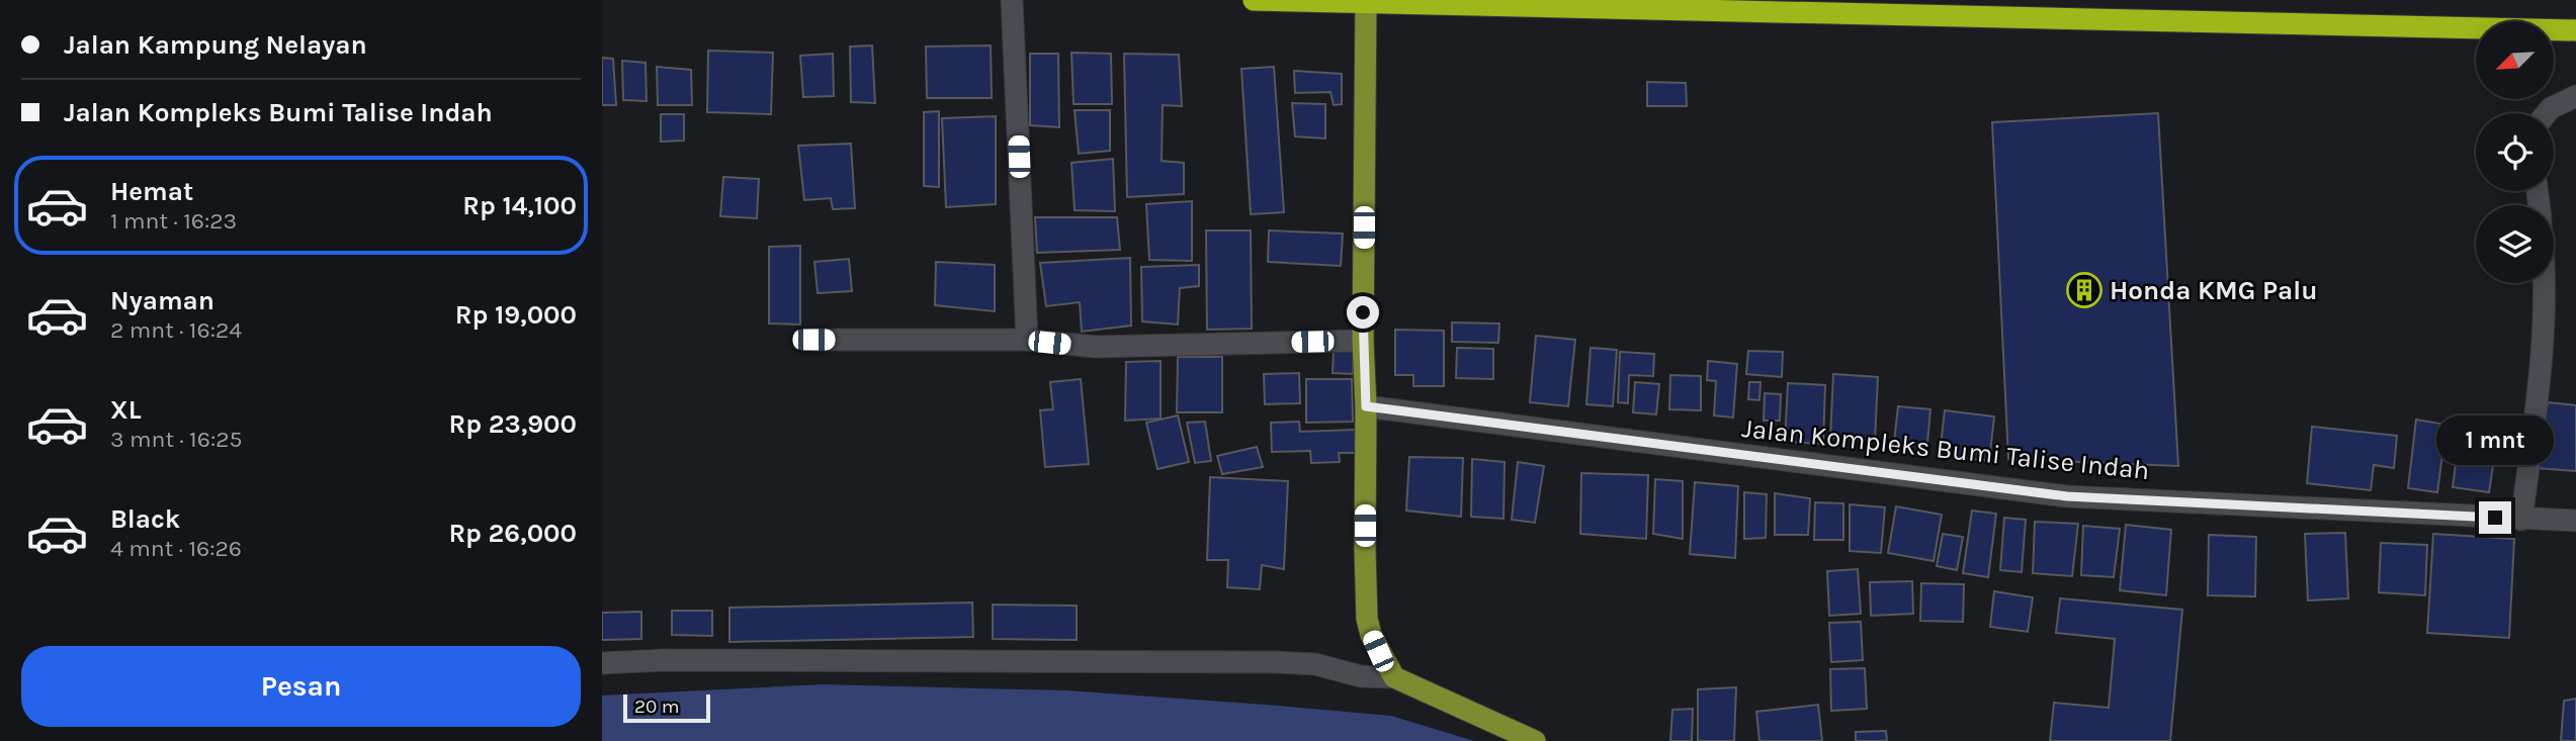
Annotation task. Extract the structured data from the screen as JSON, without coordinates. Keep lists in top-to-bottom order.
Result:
{
  "streets": {
    "street": ["Jalan Kompleks Bumi Talise Indah"]
  },
  "places": {
    "building": ["Honda KMG Palu"]
  },
  "scale_bar": "20 m",
  "north": "bottom left",
  "page": {
    "banner": ["Jalan Kampung Nelayan", "Jalan Kompleks Bumi Talise Indah"],
    "list": [
      {
        "name": "Hemat",
        "note": "1 mnt · 16:23",
        "value": "Rp 14,100"
      },
      {
        "name": "Nyaman",
        "note": "2 mnt · 16:24",
        "value": "Rp 19,000"
      },
      {
        "name": "XL",
        "note": "3 mnt · 16:25",
        "value": "Rp 23,900"
      },
      {
        "name": "Black",
        "note": "4 mnt · 16:26",
        "value": "Rp 26,000"
      }
    ],
    "bubble": "1 mnt",
    "buttons": "Pesan",
    "scale": "20 m"
  }
}
